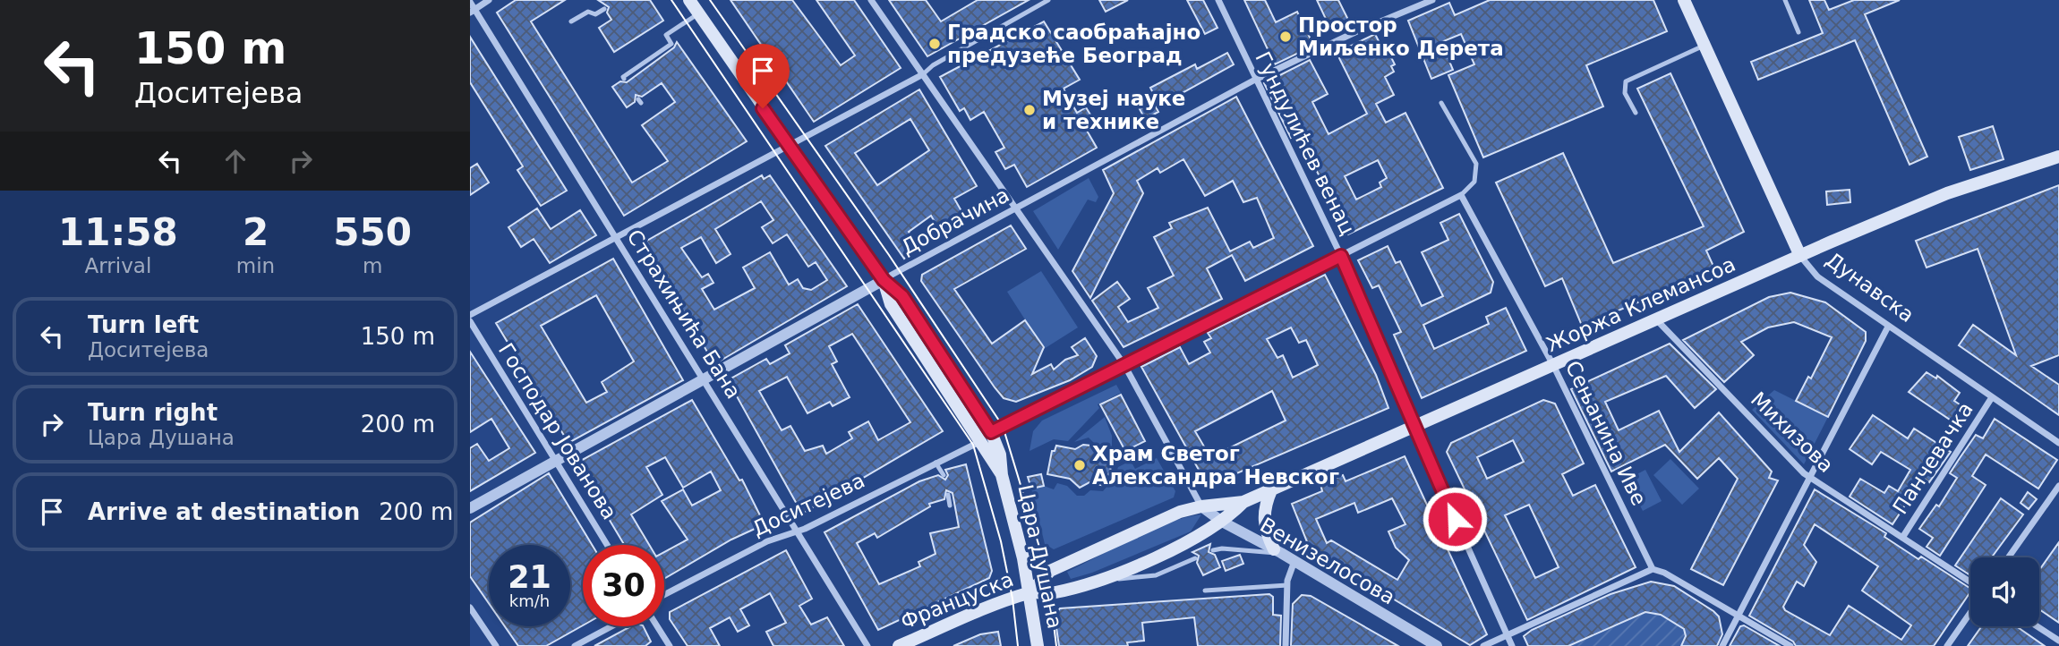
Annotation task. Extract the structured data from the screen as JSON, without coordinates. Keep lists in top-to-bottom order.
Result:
{
  "streets": {
    "main road": [
      "Дунавска",
      "Жоржа Клемансоа",
      "Цара Душана",
      "Француска"
    ],
    "street": [
      "Гундулићев венац",
      "Добрачина",
      "Страхињића Бана",
      "Господар Јованова",
      "Михизова",
      "Сењанина Иве",
      "Панчевачка",
      "Доситејева",
      "Венизелосова"
    ]
  },
  "crossings": [
    ["Гундулићев венац", "Добрачина"],
    ["Гундулићев венац", "Жоржа Клемансоа"],
    ["Гундулићев венац", "Доситејева"],
    ["Добрачина", "Страхињића Бана"],
    ["Добрачина", "Господар Јованова"],
    ["Добрачина", "Цара Душана"],
    ["Дунавска", "Жоржа Клемансоа"],
    ["Дунавска", "Панчевачка"],
    ["Жоржа Клемансоа", "Михизова"],
    ["Жоржа Клемансоа", "Сењанина Иве"],
    ["Жоржа Клемансоа", "Цара Душана"],
    ["Жоржа Клемансоа", "Венизелосова"],
    ["Жоржа Клемансоа", "Француска"],
    ["Страхињића Бана", "Доситејева"],
    ["Михизова", "Панчевачка"],
    ["Сењанина Иве", "Доситејева"],
    ["Доситејева", "Цара Душана"],
    ["Цара Душана", "Француска"]
  ],
  "places": [
    "Простор Миљенко Дерета",
    "Градско саобраћајно предузеће Београд",
    "Музеј науке и технике",
    "Храм Светог Александра Невског"
  ],
  "page": {
    "turn": ["150 m", "Доситејева"],
    "eta": [
      "11:58",
      "Arrival",
      "2",
      "min",
      "550",
      "m"
    ],
    "list": [
      {
        "name": "Turn left",
        "note": "Доситејева",
        "value": "150 m"
      },
      {
        "name": "Turn right",
        "note": "Цара Душана",
        "value": "200 m"
      },
      {
        "name": "Arrive at destination",
        "value": "200 m"
      }
    ],
    "speed": "21 km/h",
    "limit": "30"
  }
}
